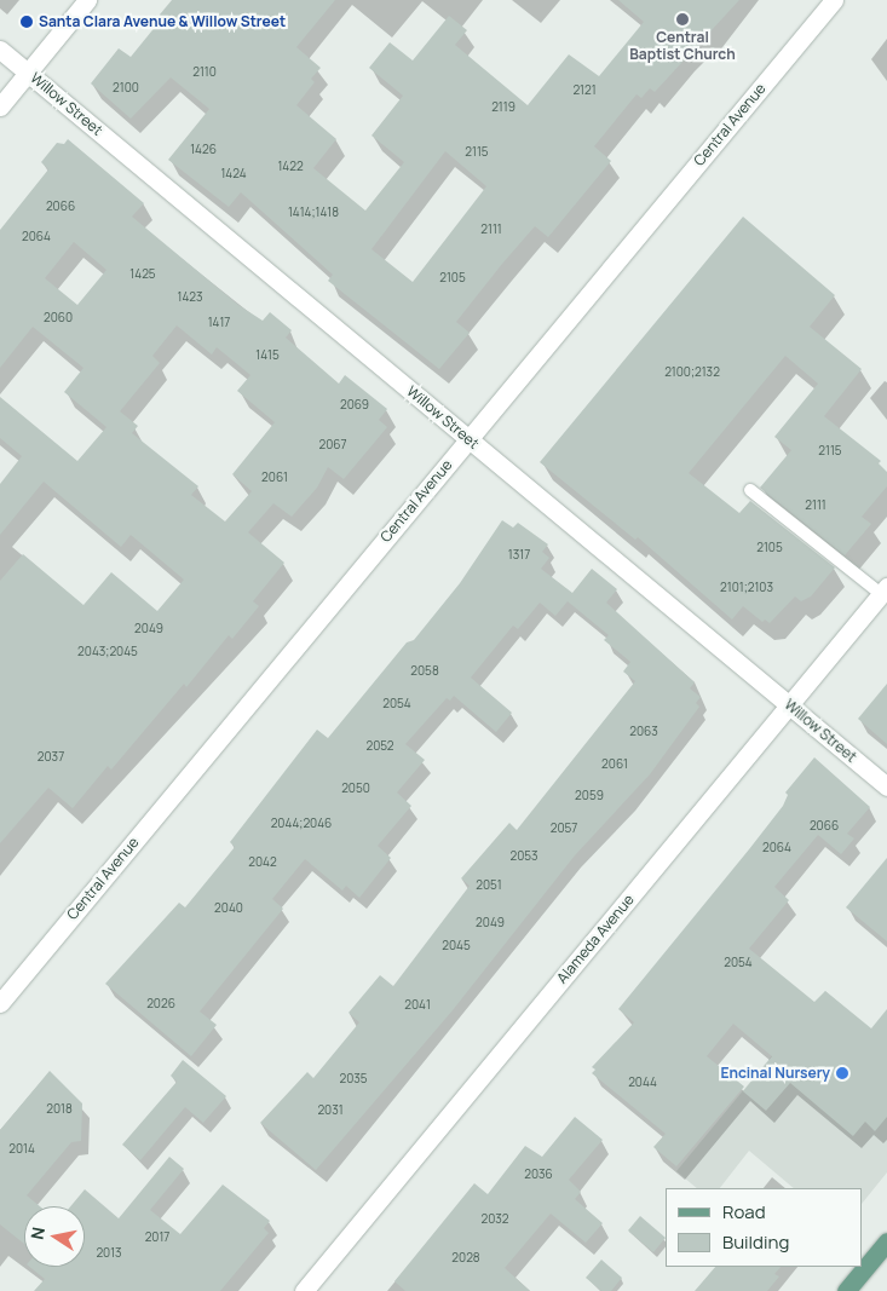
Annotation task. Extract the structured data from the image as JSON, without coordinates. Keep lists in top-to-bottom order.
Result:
{
  "streets": {
    "street": ["Willow Street", "Central Avenue", "Alameda Avenue"]
  },
  "crossings": [
    ["Willow Street", "Central Avenue"],
    ["Willow Street", "Alameda Avenue"]
  ],
  "places": ["Central Baptist Church", "Santa Clara Avenue & Willow Street", "Encinal Nursery"],
  "house_numbers": [
    "2110",
    "2100",
    "2121",
    "2119",
    "1426",
    "2115",
    "1422",
    "1424",
    "2066",
    "1414;1418",
    "2111",
    "2064",
    "1425",
    "2105",
    "1423",
    "2060",
    "1417",
    "1415",
    "2100;2132",
    "2069",
    "2067",
    "2115",
    "2061",
    "2111",
    "2105",
    "1317",
    "2101;2103",
    "2049",
    "2043;2045",
    "2058",
    "2054",
    "2063",
    "2052",
    "2037",
    "2061",
    "2050",
    "2059",
    "2044;2046",
    "2066",
    "2057",
    "2064",
    "2053",
    "2042",
    "2051",
    "2040",
    "2049",
    "2045",
    "2054",
    "2026",
    "2041",
    "2035",
    "2044",
    "2018",
    "2031",
    "2014",
    "2036",
    "2032",
    "2017",
    "2013",
    "2028"
  ],
  "legend": ["Road", "Building"],
  "north": "left"
}
